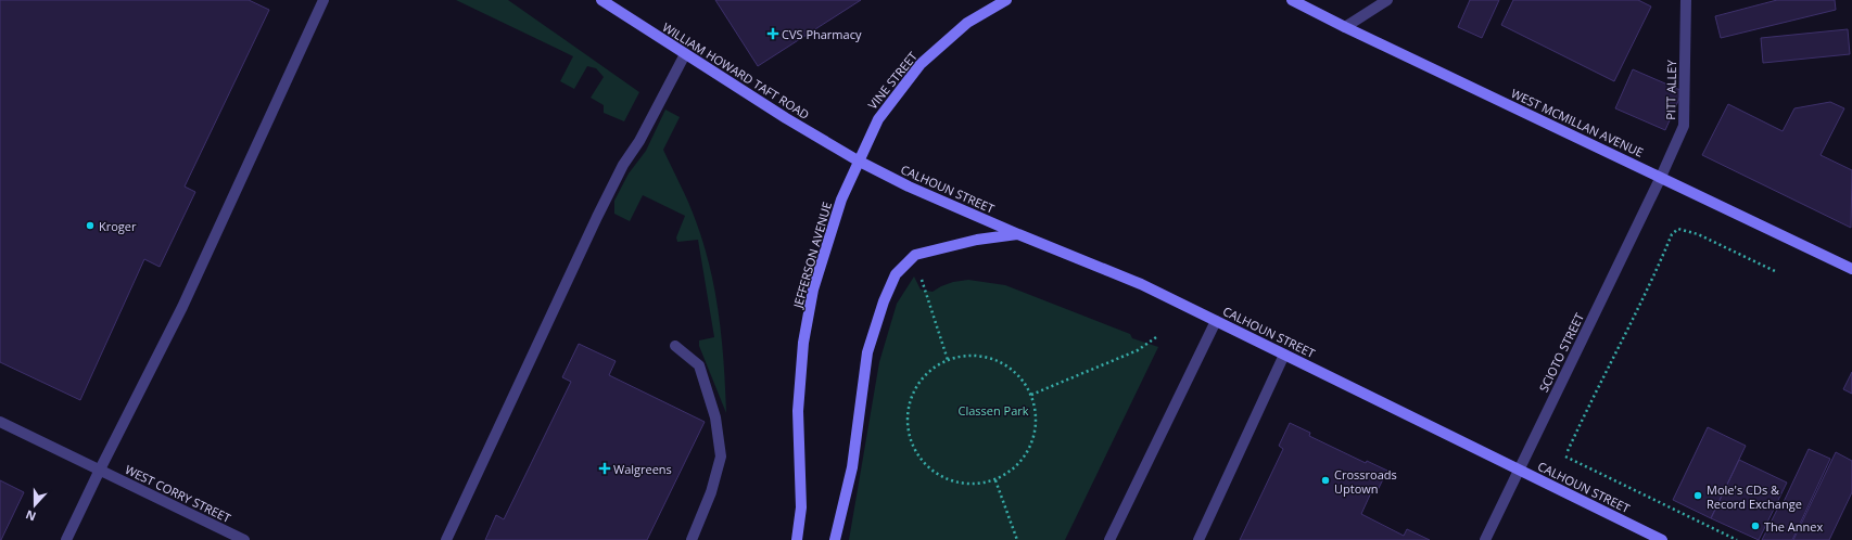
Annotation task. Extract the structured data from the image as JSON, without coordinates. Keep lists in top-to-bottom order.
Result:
{
  "streets": {
    "main road": [
      "WILLIAM HOWARD TAFT ROAD",
      "VINE STREET",
      "WEST MCMILLAN AVENUE",
      "CALHOUN STREET",
      "JEFFERSON AVENUE"
    ],
    "street": ["PITT ALLEY", "SCIOTO STREET", "WEST CORRY STREET"]
  },
  "crossings": [
    ["WILLIAM HOWARD TAFT ROAD", "VINE STREET"],
    ["WILLIAM HOWARD TAFT ROAD", "CALHOUN STREET"],
    ["WILLIAM HOWARD TAFT ROAD", "JEFFERSON AVENUE"],
    ["VINE STREET", "CALHOUN STREET"],
    ["VINE STREET", "JEFFERSON AVENUE"],
    ["PITT ALLEY", "WEST MCMILLAN AVENUE"],
    ["PITT ALLEY", "SCIOTO STREET"],
    ["WEST MCMILLAN AVENUE", "SCIOTO STREET"],
    ["CALHOUN STREET", "JEFFERSON AVENUE"],
    ["CALHOUN STREET", "SCIOTO STREET"]
  ],
  "parks": ["Classen Park"],
  "places": {
    "health": ["CVS Pharmacy", "Walgreens"],
    "other": [
      "Kroger",
      "Crossroads Uptown",
      "Mole's CDs & Record Exchange",
      "The Annex"
    ]
  },
  "north": "bottom"
}
